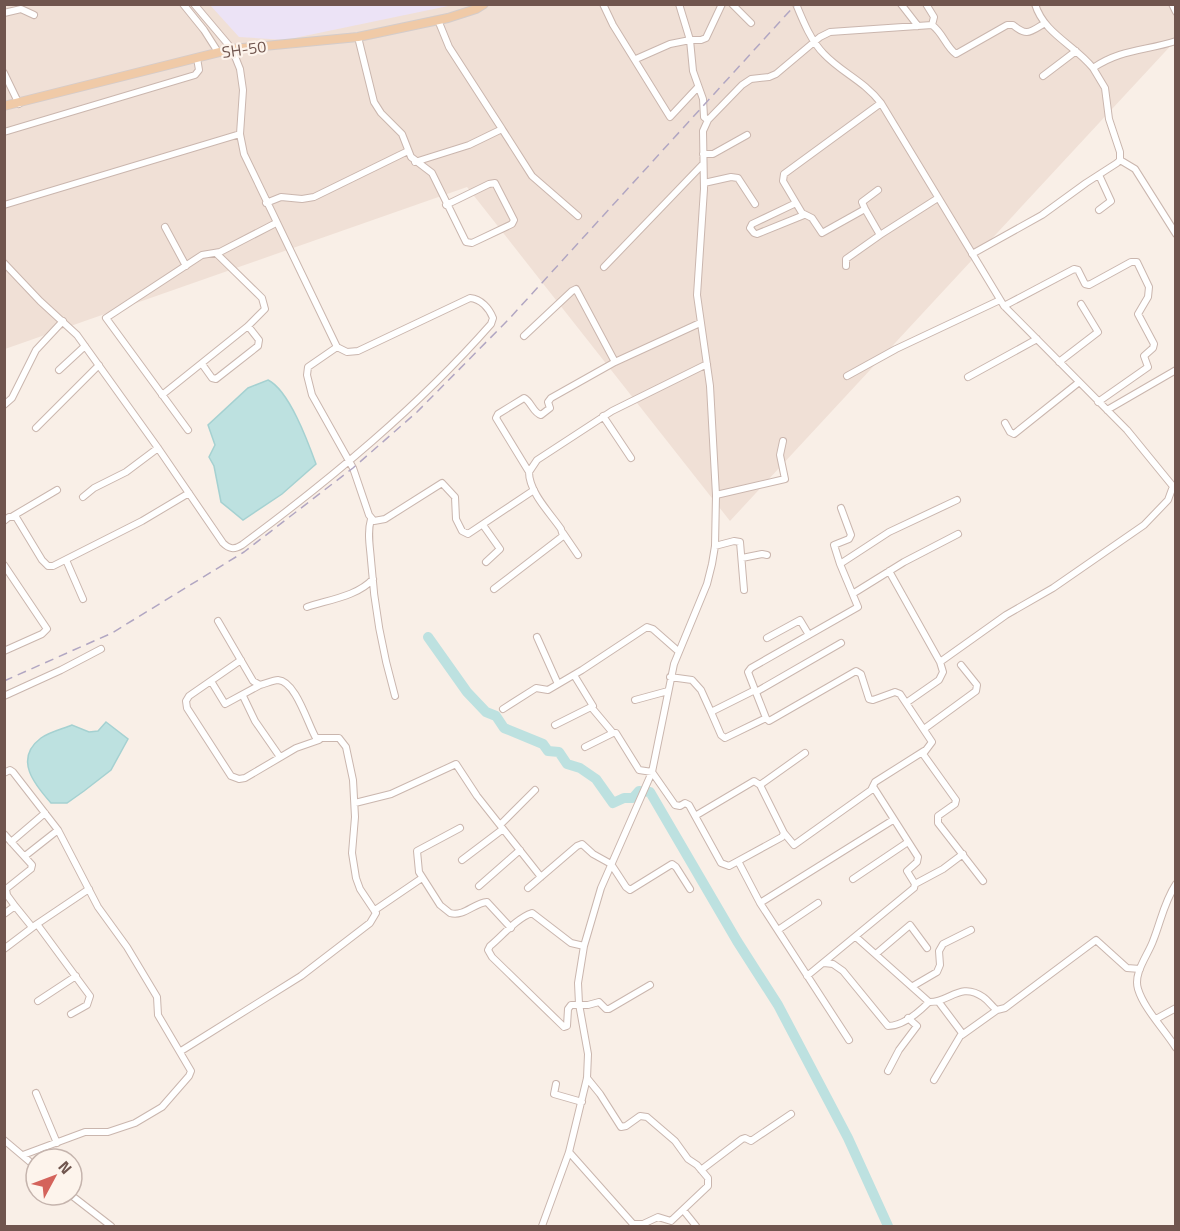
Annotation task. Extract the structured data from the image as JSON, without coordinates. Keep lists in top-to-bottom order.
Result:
{
  "streets": {
    "main road": ["SH-50"]
  },
  "north": "top right"
}
